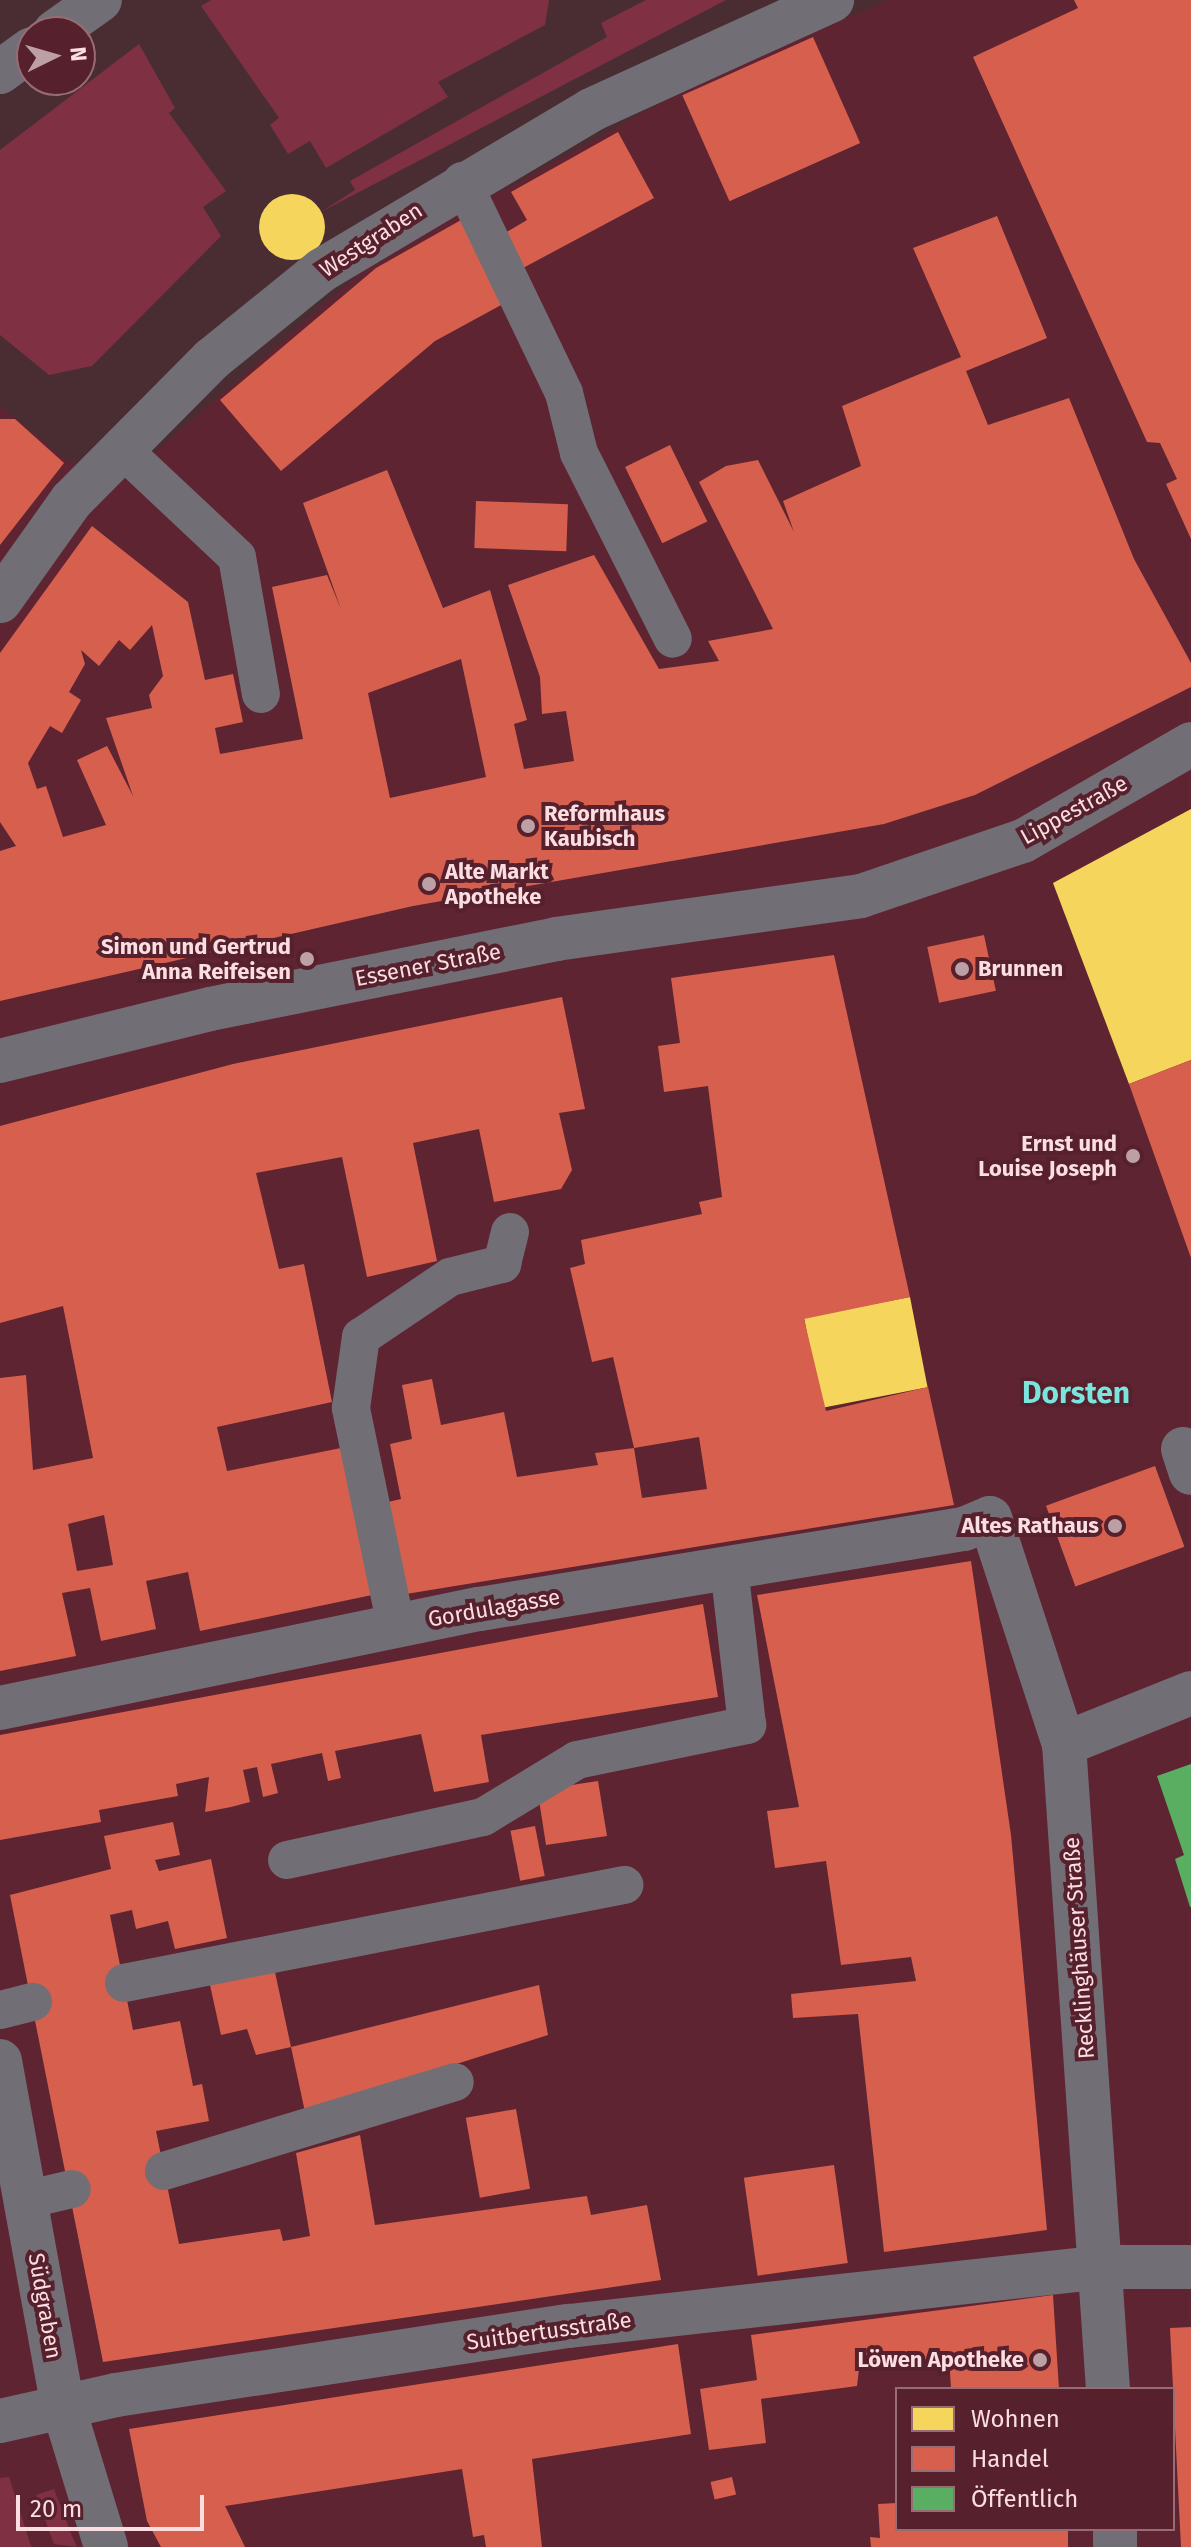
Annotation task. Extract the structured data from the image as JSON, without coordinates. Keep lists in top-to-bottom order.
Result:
{
  "streets": {
    "street": [
      "Westgraben",
      "Lippestraße",
      "Essener Straße",
      "Gordulagasse",
      "Recklinghäuser Straße",
      "Südgraben",
      "Suitbertusstraße"
    ]
  },
  "crossings": [
    ["Lippestraße", "Essener Straße"],
    ["Gordulagasse", "Recklinghäuser Straße"],
    ["Recklinghäuser Straße", "Suitbertusstraße"],
    ["Südgraben", "Suitbertusstraße"]
  ],
  "districts": ["Dorsten"],
  "places": [
    "Reformhaus Kaubisch",
    "Alte Markt Apotheke",
    "Simon und Gertrud Anna Reifeisen",
    "Brunnen",
    "Ernst und Louise Joseph",
    "Altes Rathaus",
    "Löwen Apotheke"
  ],
  "legend": ["Wohnen", "Handel", "Öffentlich"],
  "scale_bar": "20 m",
  "north": "right"
}
